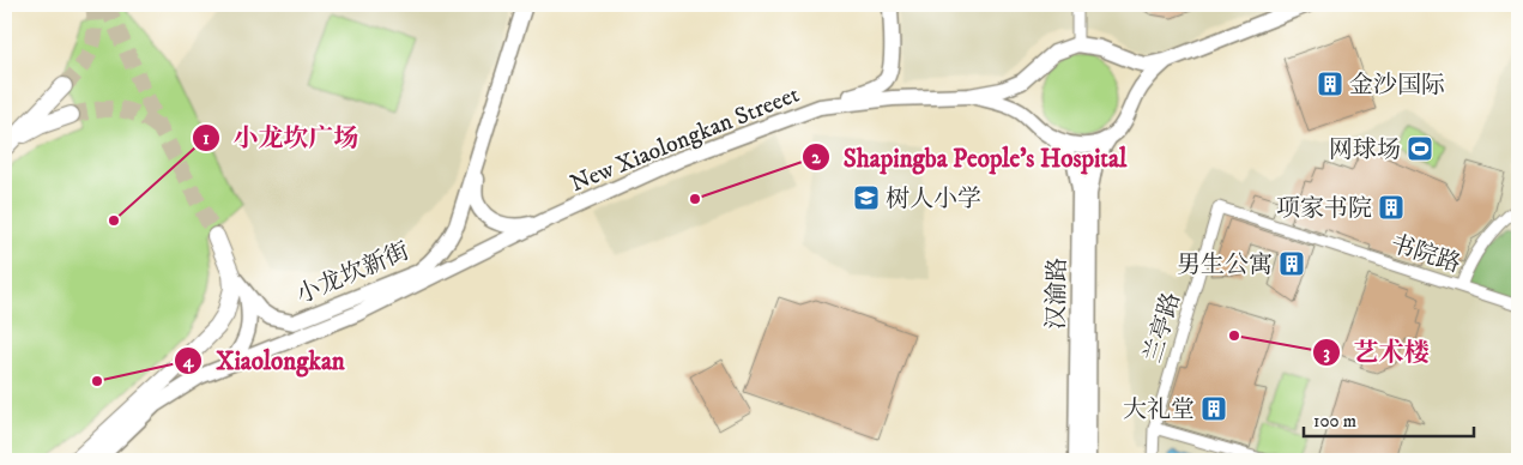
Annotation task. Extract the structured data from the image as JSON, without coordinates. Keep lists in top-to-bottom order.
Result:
{
  "streets": {
    "main road": ["New Xiaolongkan Streeet", "小龙坎新街", "汉渝路"],
    "street": ["书院路", "兰亭路"]
  },
  "crossings": [
    ["New Xiaolongkan Streeet", "汉渝路"],
    ["书院路", "兰亭路"]
  ],
  "places": {
    "building": [
      "金沙国际",
      "项家书院",
      "男生公寓",
      "大礼堂"
    ],
    "sports": ["网球场"],
    "school or university": ["树人小学"],
    "other": [
      "Shapingba People's Hospital",
      "小龙坎广场",
      "艺术楼",
      "Xiaolongkan"
    ]
  },
  "scale_bar": "100 m"
}
